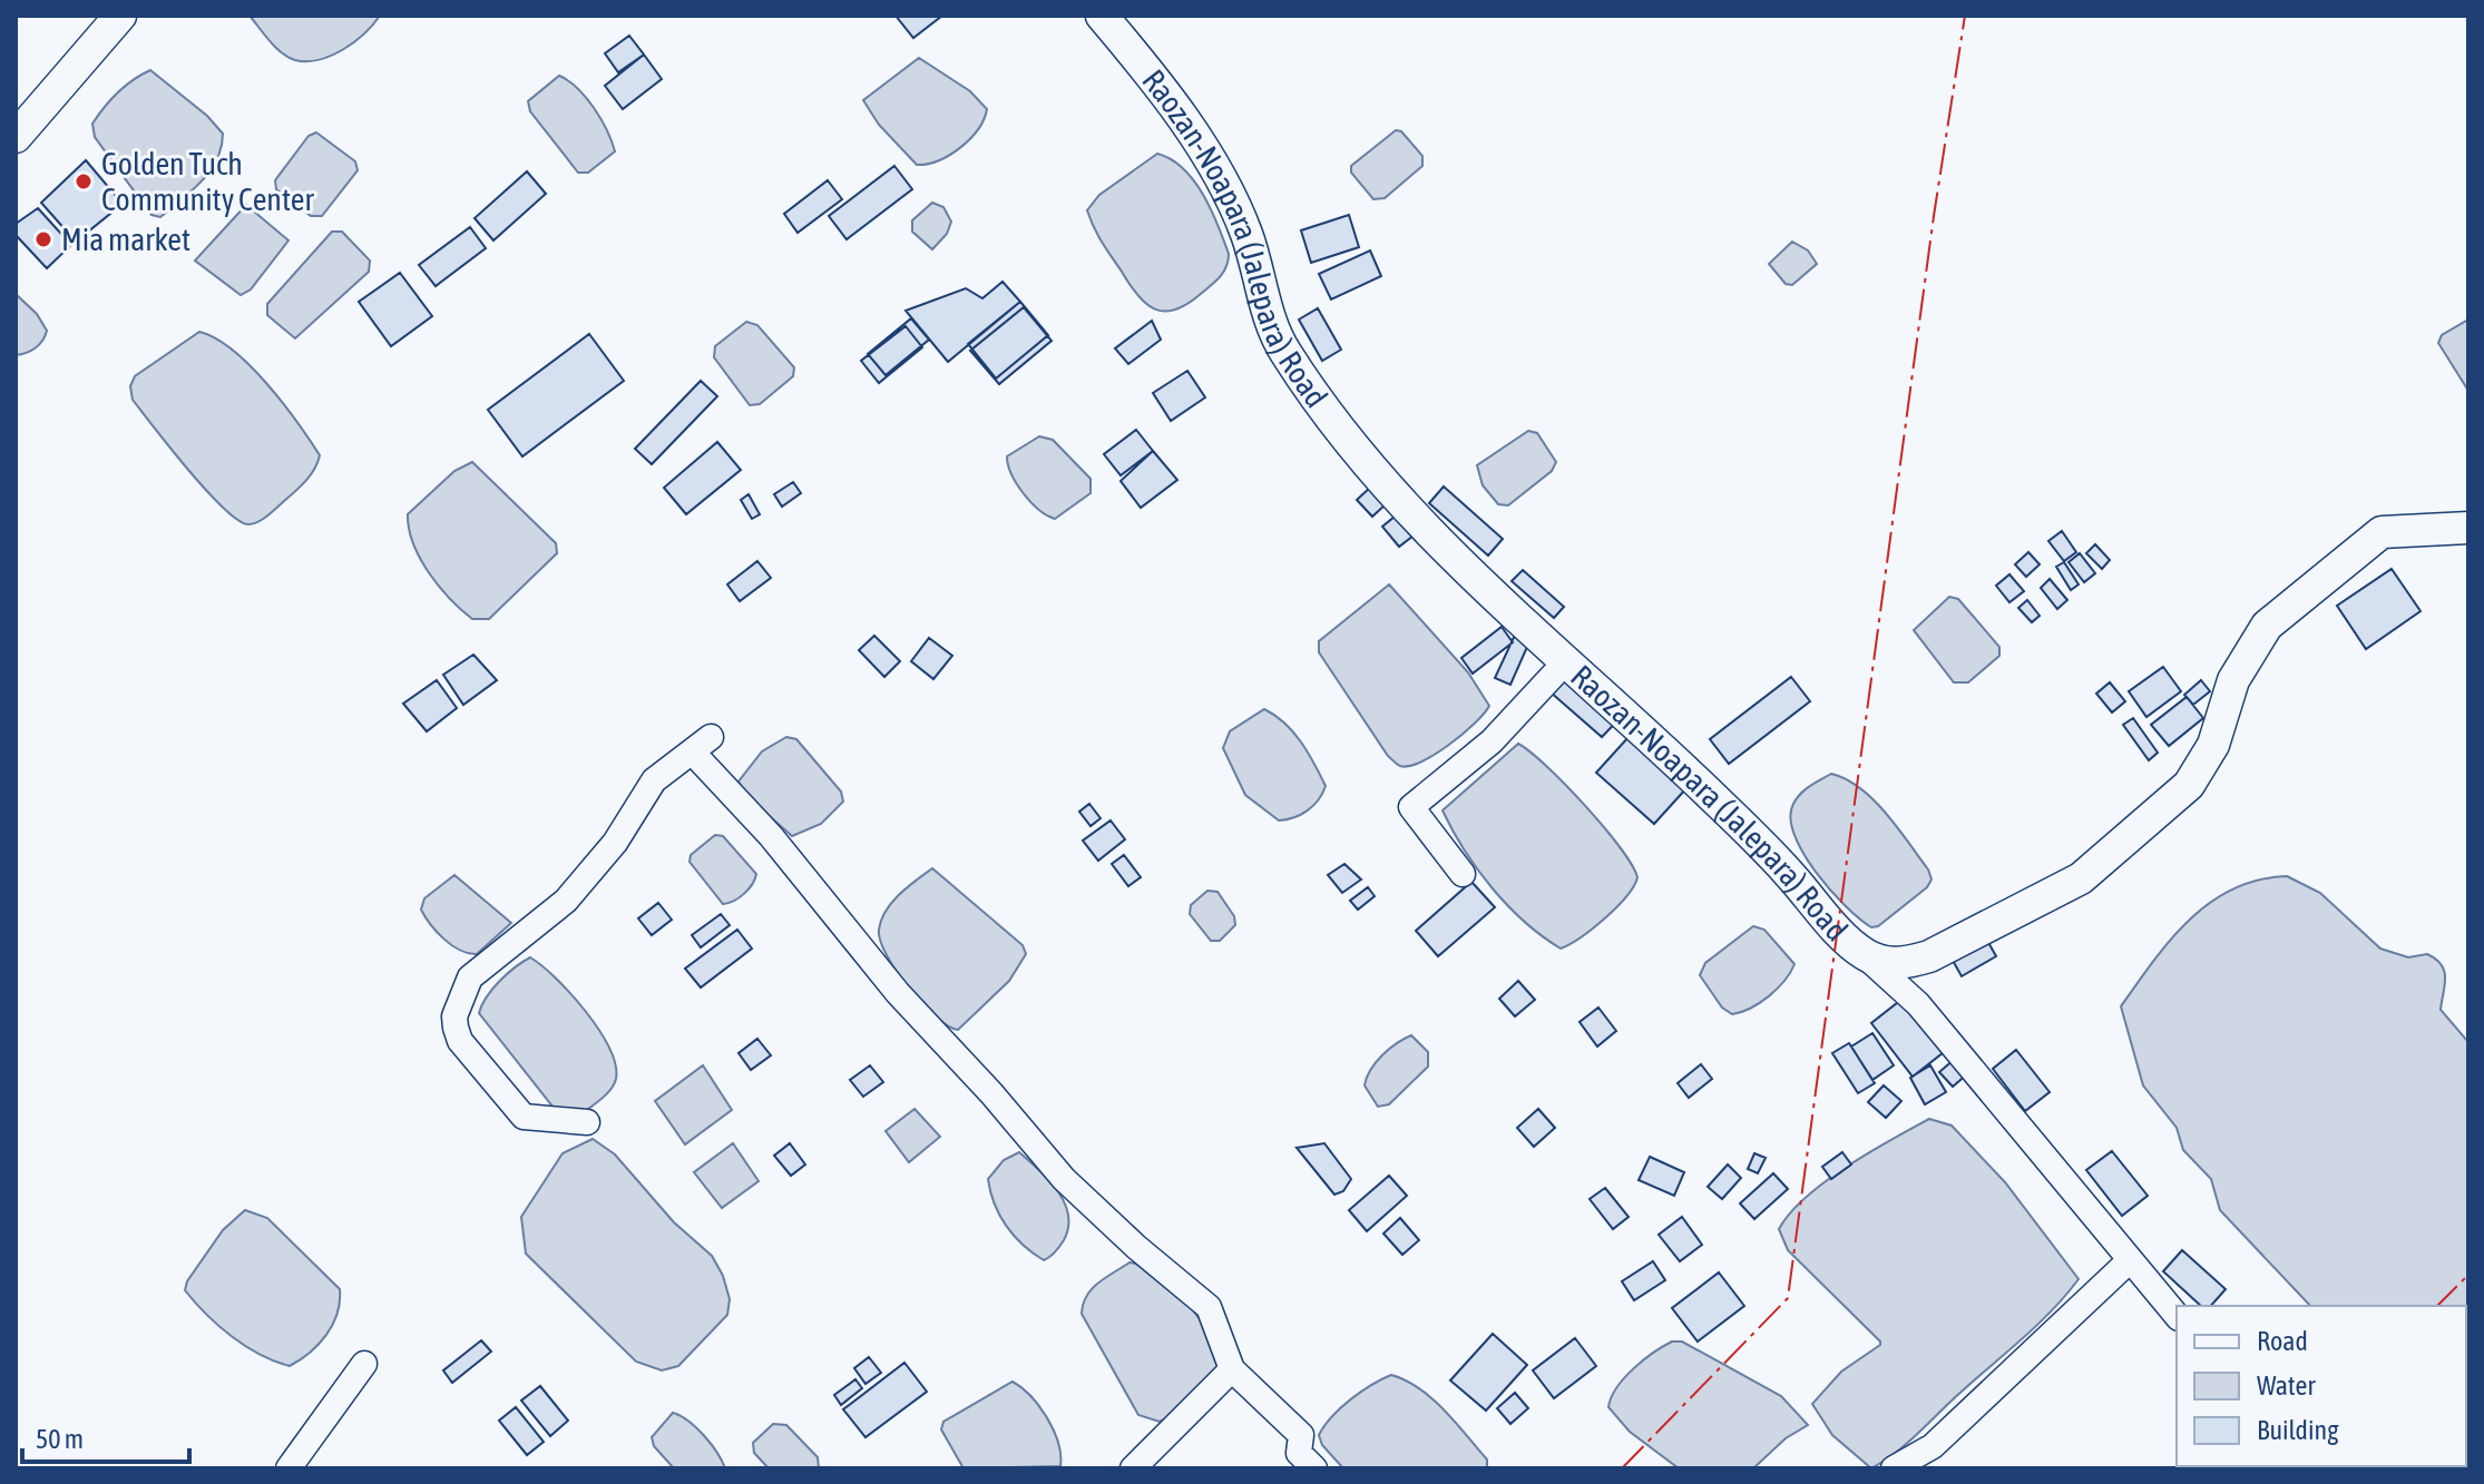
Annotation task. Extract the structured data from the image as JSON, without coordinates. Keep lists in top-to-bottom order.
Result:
{
  "streets": {
    "main road": ["Raozan-Noapara (Jalepara) Road"]
  },
  "places": ["Golden Tuch Community Center", "Mia market"],
  "legend": ["Road", "Water", "Building"],
  "scale_bar": "50 m"
}
